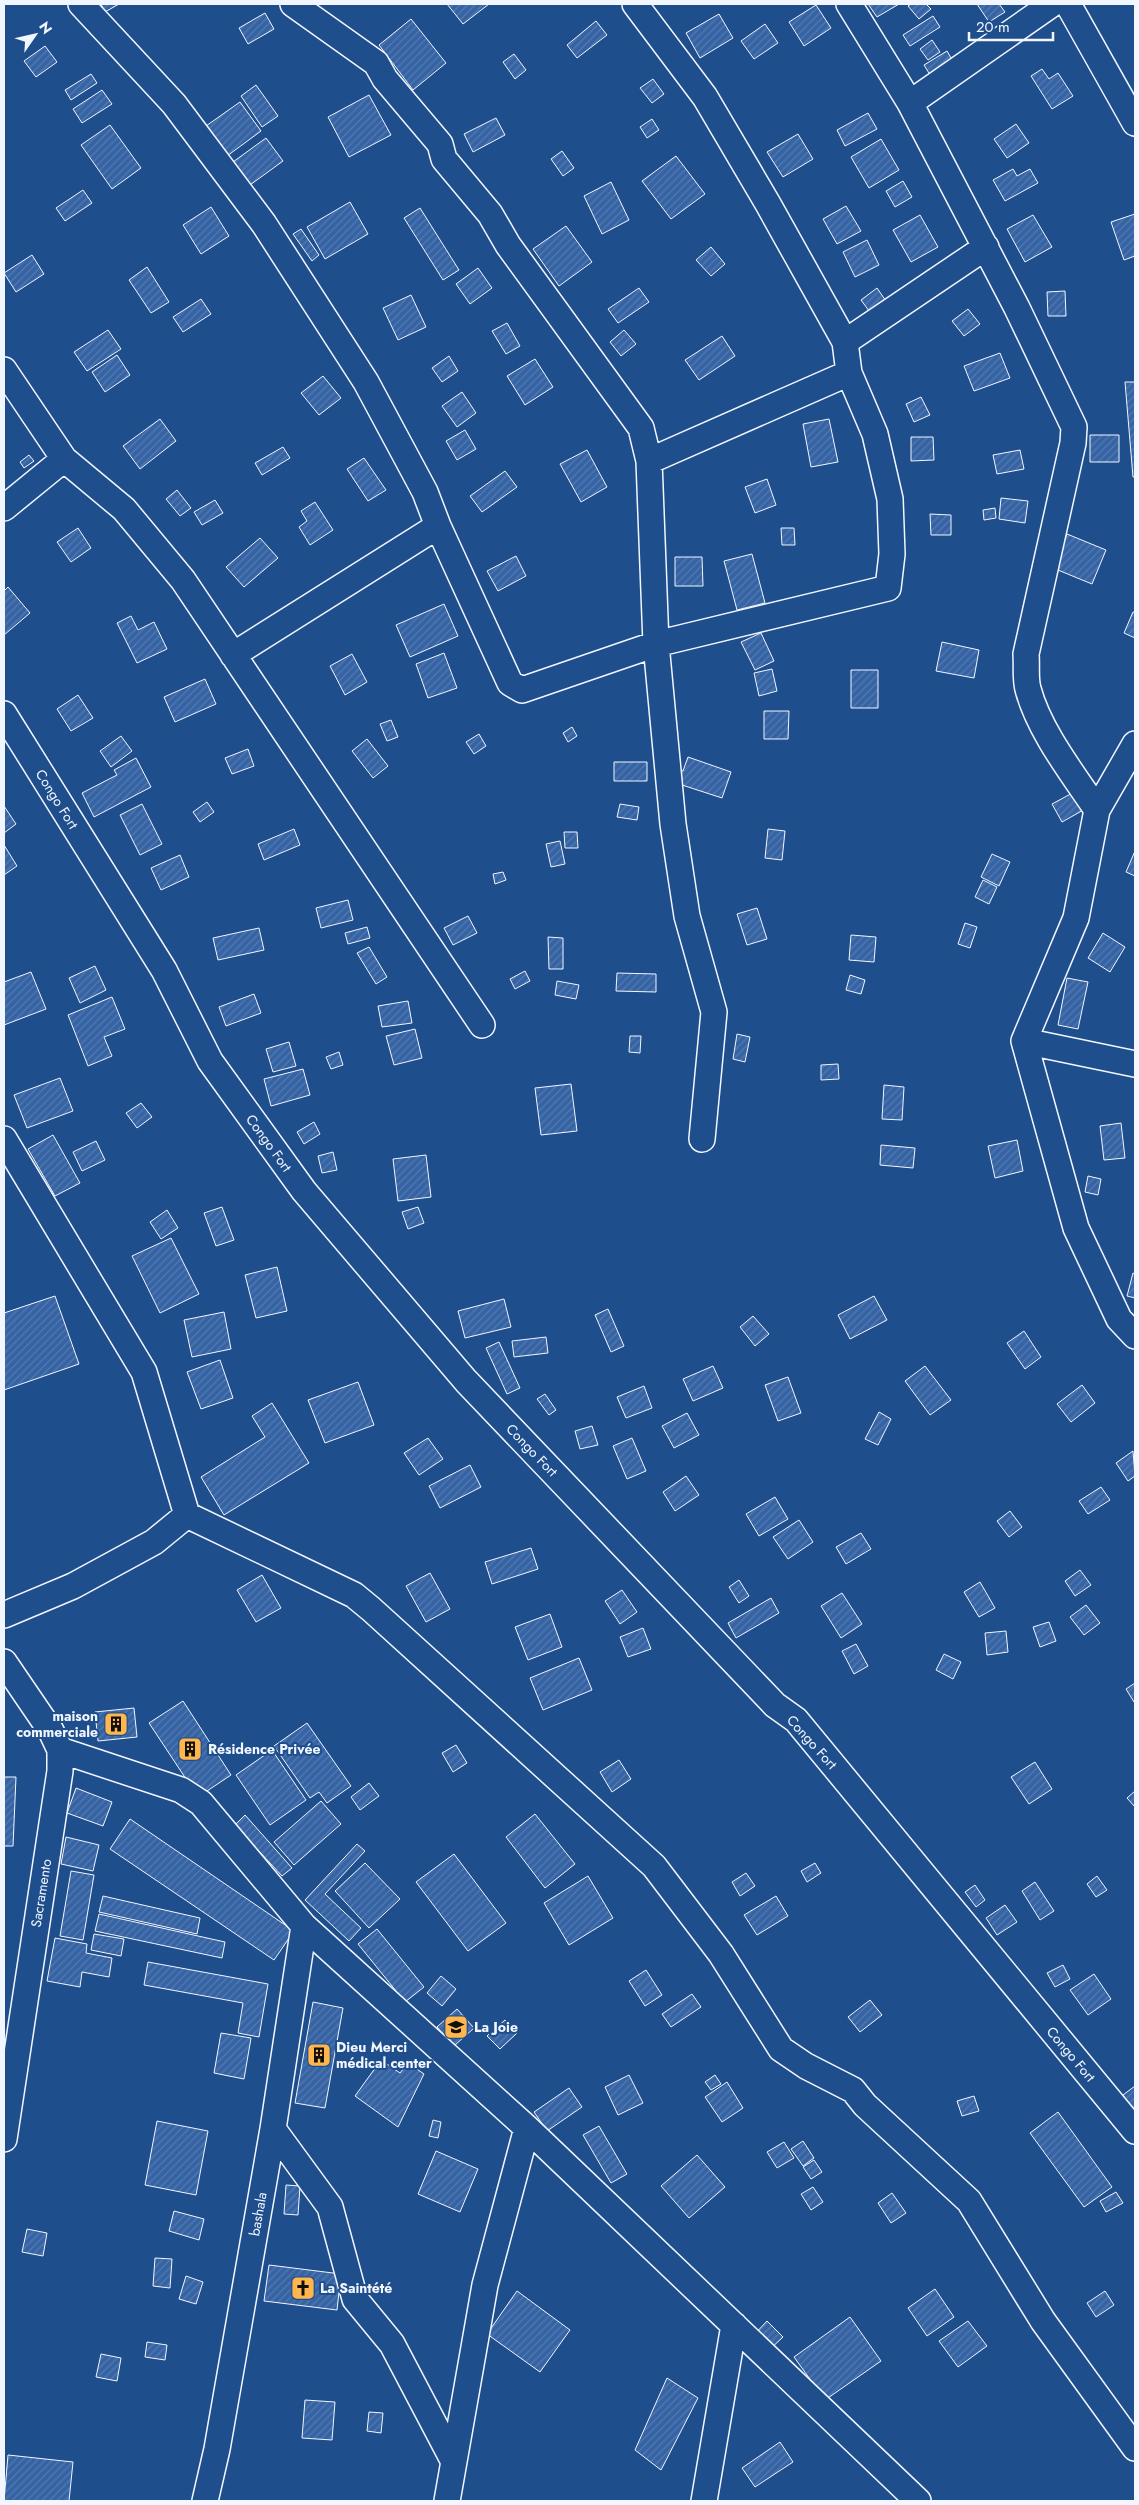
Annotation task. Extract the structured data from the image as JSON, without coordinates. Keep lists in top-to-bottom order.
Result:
{
  "streets": {
    "street": ["Congo Fort", "Sacramento", "bashala"]
  },
  "places": {
    "building": ["maison commerciale", "Résidence Privée", "Dieu Merci médical center"],
    "school or university": ["La Joie"],
    "church": ["La Saintété"]
  },
  "scale_bar": "20 m",
  "north": "top right"
}
